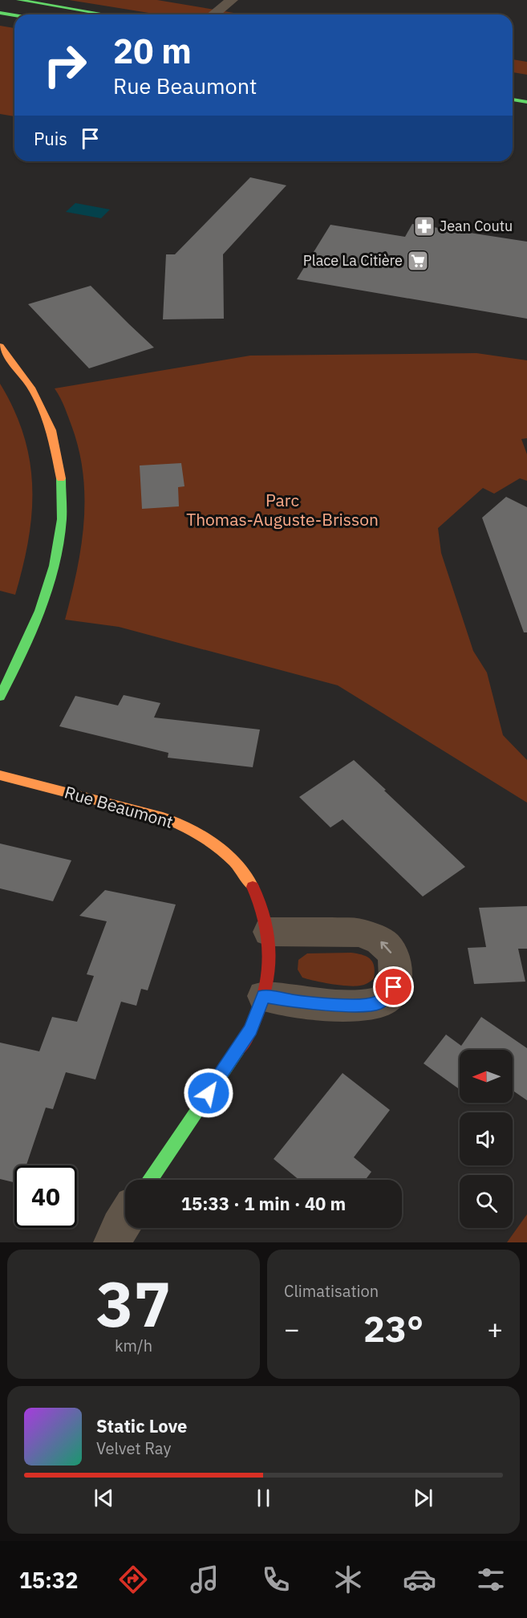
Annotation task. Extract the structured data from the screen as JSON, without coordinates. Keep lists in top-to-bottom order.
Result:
{
  "streets": {
    "street": ["Rue Beaumont"]
  },
  "parks": ["Parc Thomas-Auguste-Brisson"],
  "places": {
    "pharmacy": ["Jean Coutu"],
    "supermarket": ["Place La Citière"]
  },
  "north": "left",
  "page": {
    "turn": ["20 m", "Rue Beaumont"],
    "then": "Puis",
    "limit": "40",
    "trip": "15:33 · 1 min · 40 m",
    "tile": [
      ["37", "km/h"],
      "Climatisation"
    ],
    "heat": ["−", "23°", "+"],
    "song": ["Static Love", "Velvet Ray"],
    "tabs": "15:32"
  }
}
